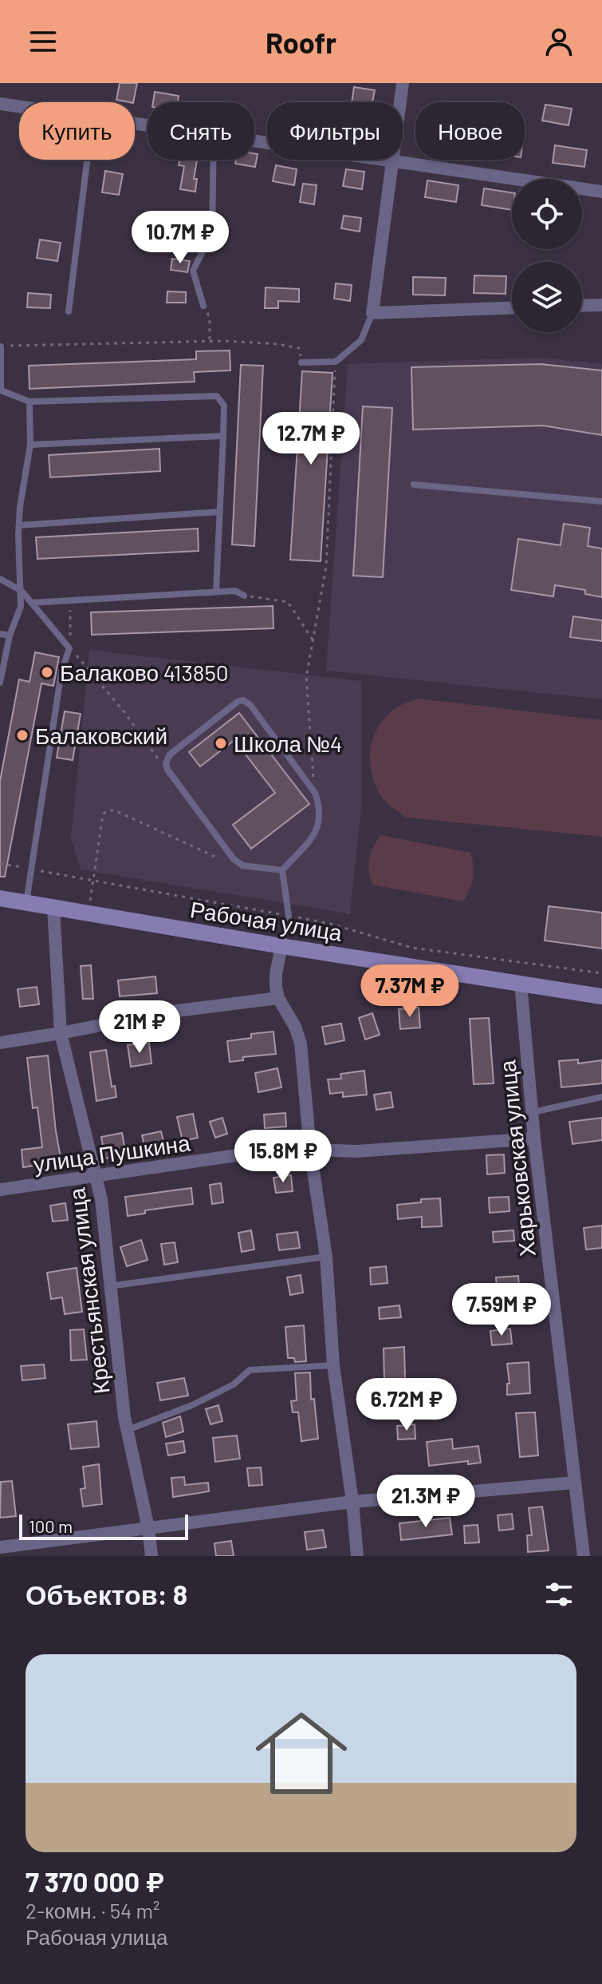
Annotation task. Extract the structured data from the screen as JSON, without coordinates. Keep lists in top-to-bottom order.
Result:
{
  "streets": {
    "street": [
      "Рабочая улица",
      "улица Пушкина",
      "Харьковская улица",
      "Крестьянская улица"
    ]
  },
  "crossings": [
    ["Рабочая улица", "Харьковская улица"],
    ["Рабочая улица", "Крестьянская улица"],
    ["улица Пушкина", "Харьковская улица"],
    ["улица Пушкина", "Крестьянская улица"]
  ],
  "places": ["Балаково 413850", "Балаковский", "Школа №4"],
  "scale_bar": "100 m",
  "page": {
    "header": "Roofr",
    "chip": [
      "Купить",
      "Снять",
      "Фильтры",
      "Новое"
    ],
    "price": [
      "10.7M ₽",
      "12.7M ₽",
      "7.37M ₽",
      "21M ₽",
      "15.8M ₽",
      "7.59M ₽",
      "6.72M ₽",
      "21.3M ₽"
    ],
    "scale": "100 m",
    "heading": "Объектов: 8",
    "list": [
      {
        "name": "7 370 000 ₽",
        "note": "2-комн. · 54 m² · Рабочая улица"
      }
    ]
  }
}
